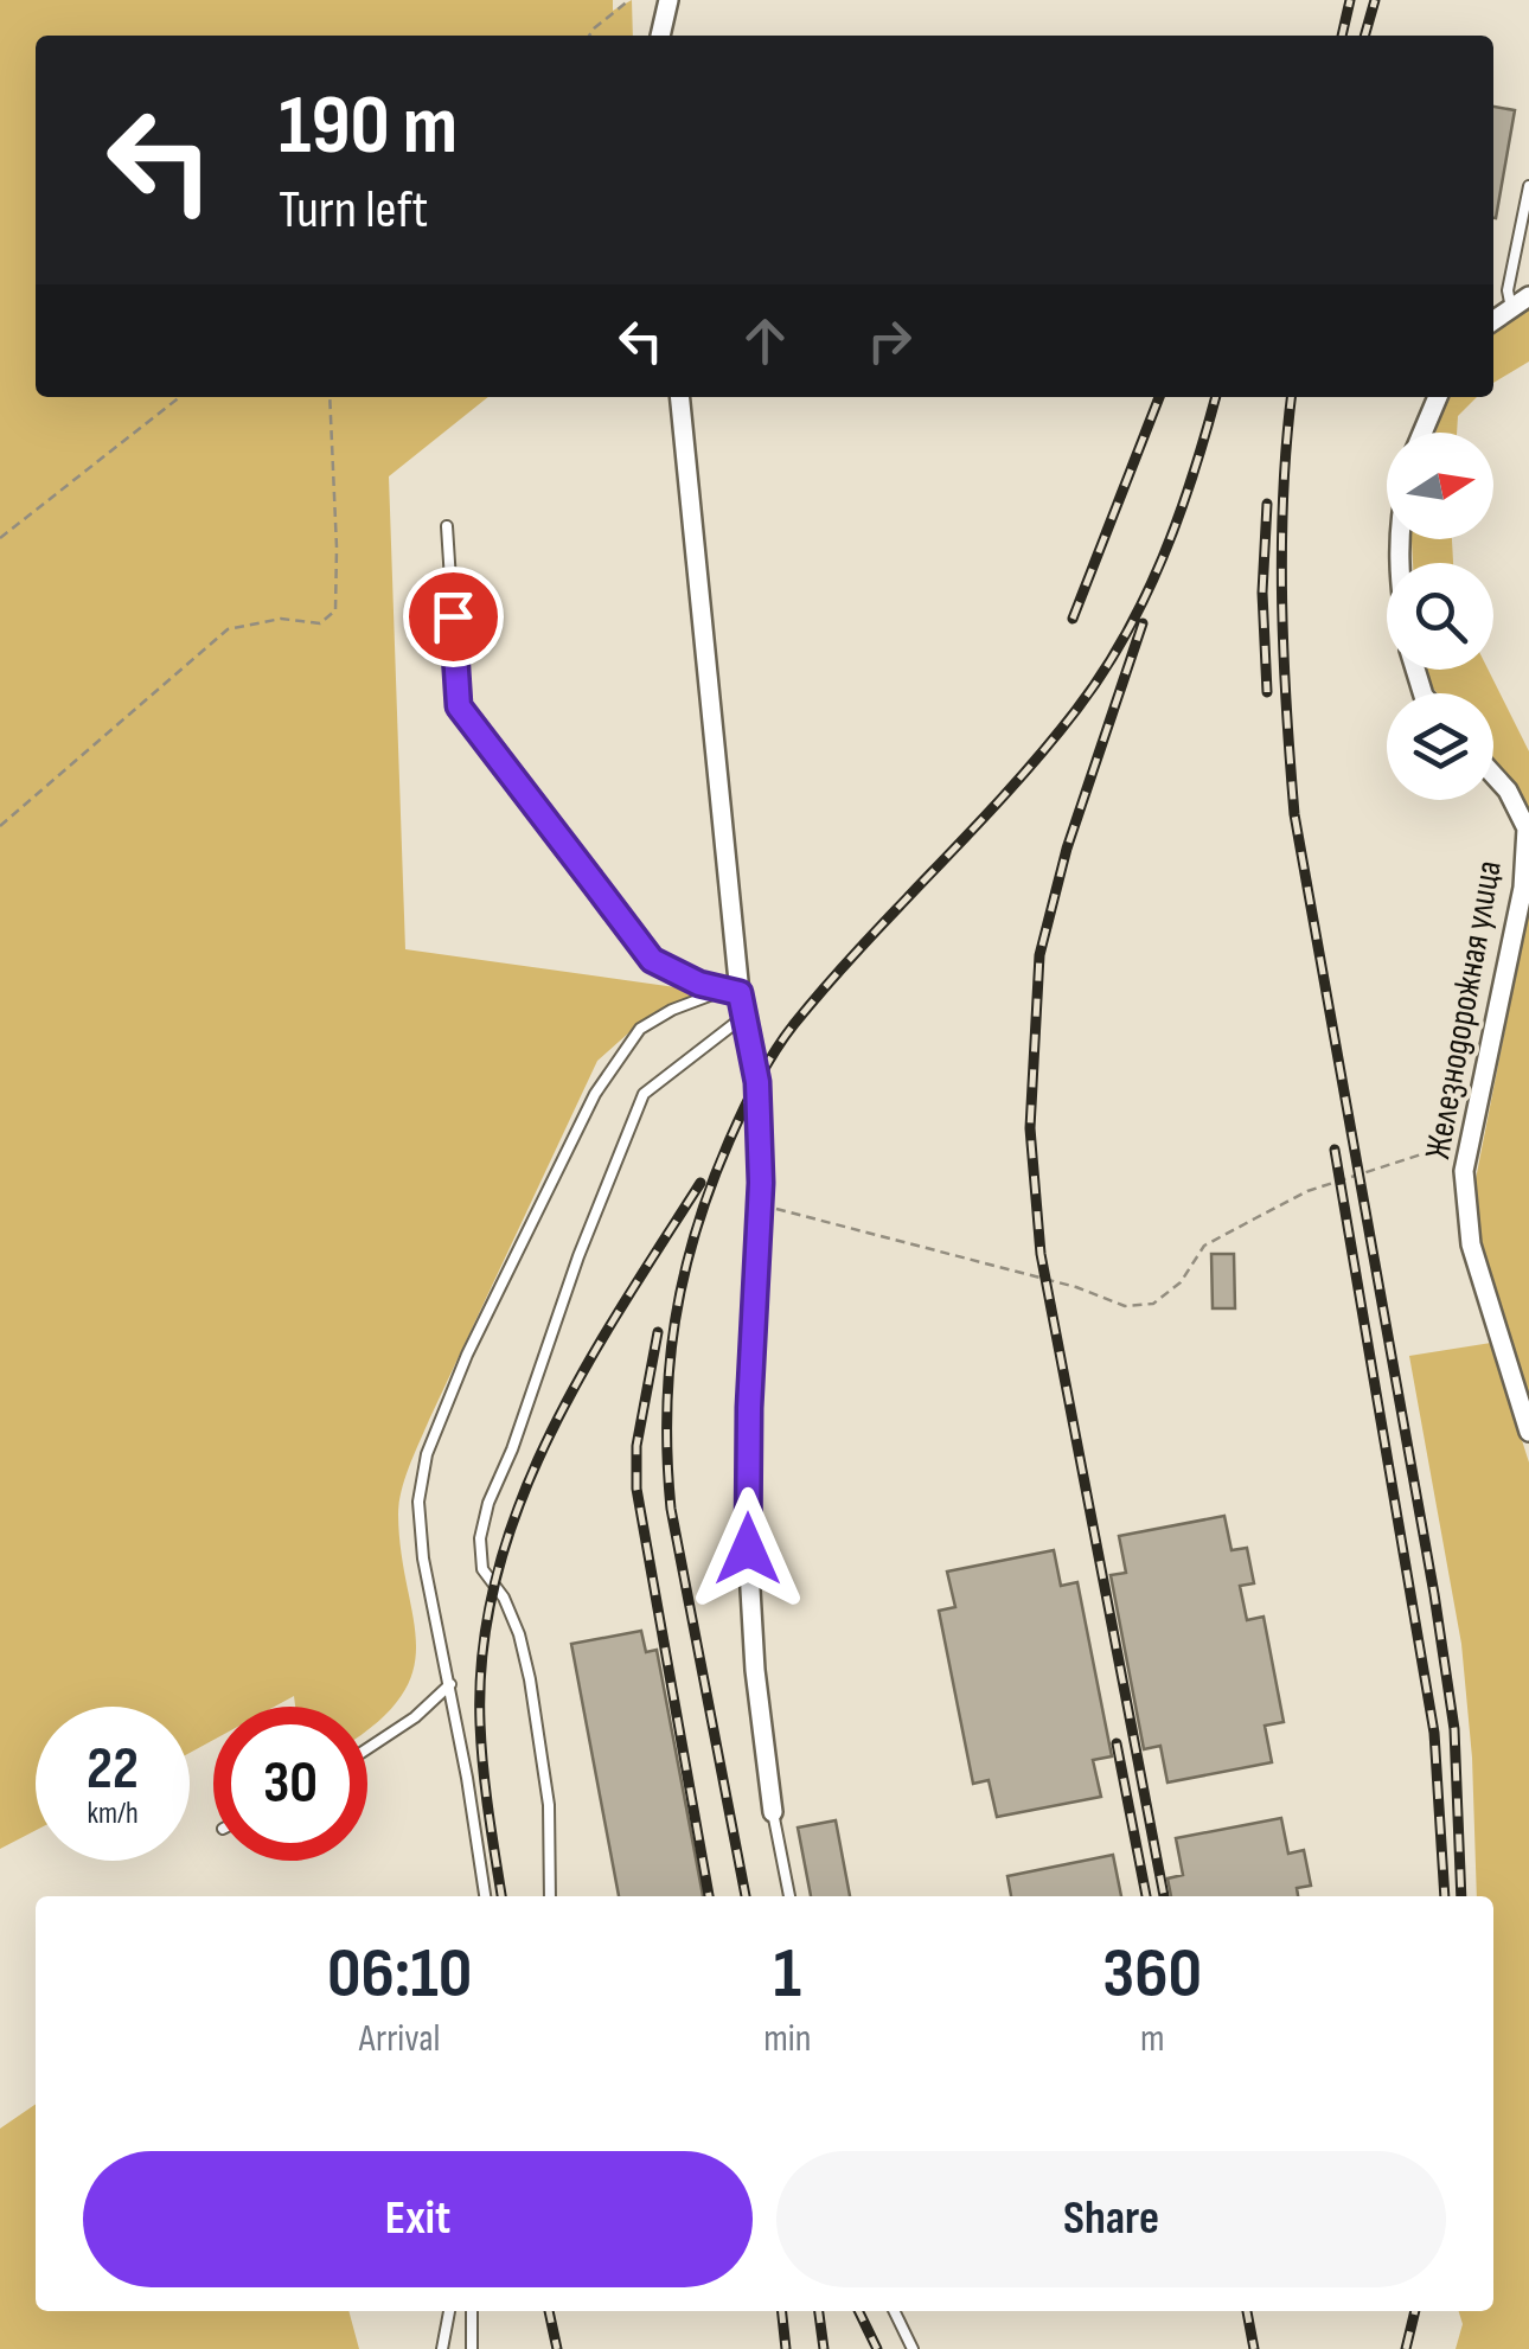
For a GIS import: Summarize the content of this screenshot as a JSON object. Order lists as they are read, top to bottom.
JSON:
{
  "streets": {
    "street": ["Железнодорожная улица"]
  },
  "north": "right",
  "page": {
    "turn": ["190 m", "Turn left"],
    "speed": "22 km/h",
    "limit": "30",
    "eta": [
      "06:10",
      "Arrival",
      "1",
      "min",
      "360",
      "m"
    ],
    "buttons": ["Exit", "Share"]
  }
}
